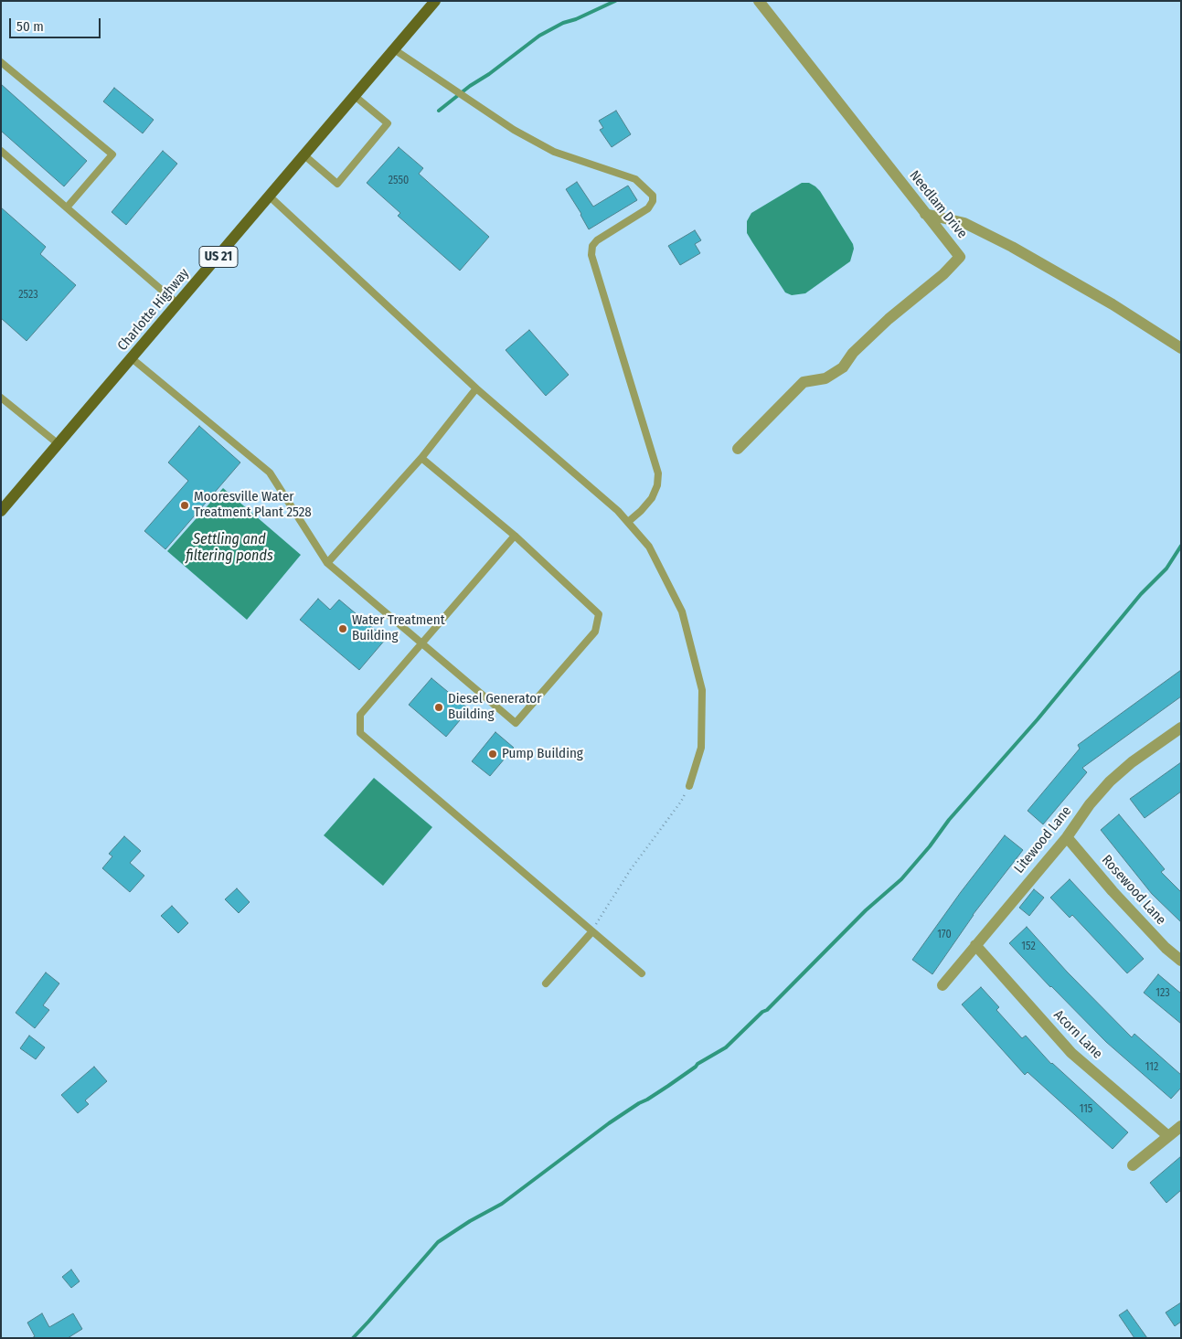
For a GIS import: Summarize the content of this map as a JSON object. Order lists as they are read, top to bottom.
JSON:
{
  "streets": {
    "main road": ["US 21", "Charlotte Highway"],
    "street": [
      "Needlam Drive",
      "Litewood Lane",
      "Rosewood Lane",
      "Acorn Lane"
    ]
  },
  "crossings": [
    ["Litewood Lane", "Rosewood Lane"],
    ["Litewood Lane", "Acorn Lane"]
  ],
  "water": ["Settling and filtering ponds"],
  "places": [
    "Mooresville Water Treatment Plant 2528",
    "Water Treatment Building",
    "Diesel Generator Building",
    "Pump Building"
  ],
  "house_numbers": [
    "2550",
    "2523",
    "170",
    "152",
    "123",
    "112",
    "115"
  ],
  "scale_bar": "50 m"
}
